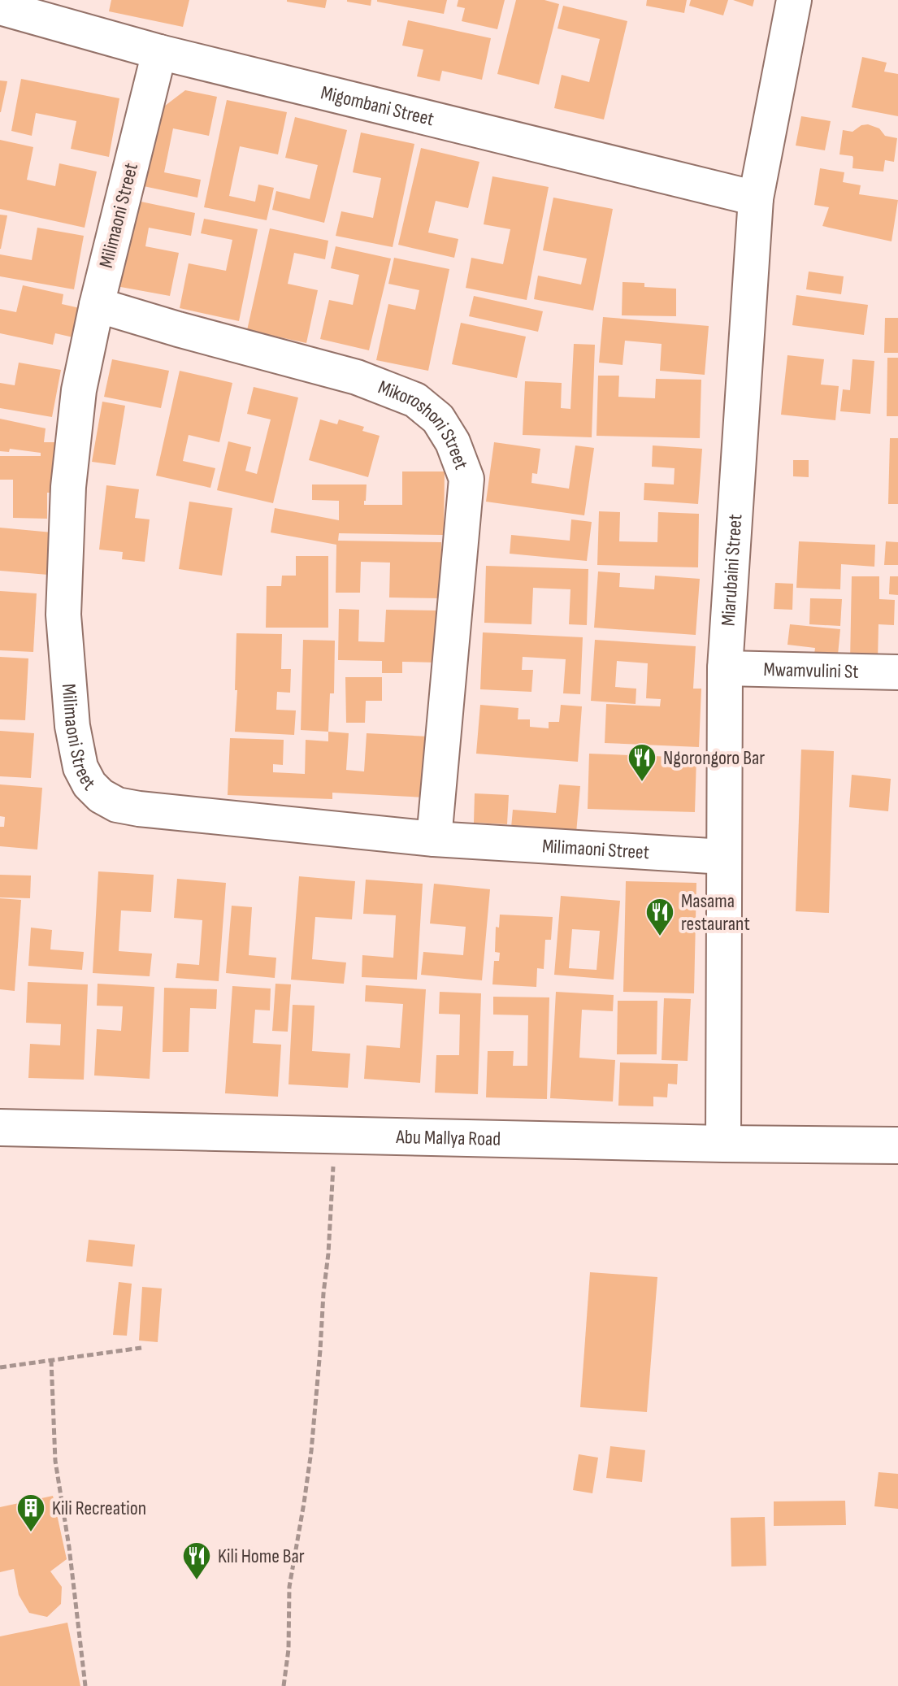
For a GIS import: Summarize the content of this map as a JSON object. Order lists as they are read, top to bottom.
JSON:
{
  "streets": {
    "main road": ["Abu Mallya Road"],
    "street": [
      "Migombani Street",
      "Milimaoni Street",
      "Mikoroshoni Street",
      "Miarubaini Street",
      "Mwamvulini St"
    ]
  },
  "crossings": [
    ["Migombani Street", "Milimaoni Street"],
    ["Migombani Street", "Miarubaini Street"],
    ["Milimaoni Street", "Mikoroshoni Street"],
    ["Milimaoni Street", "Miarubaini Street"],
    ["Miarubaini Street", "Mwamvulini St"],
    ["Miarubaini Street", "Abu Mallya Road"]
  ],
  "places": {
    "restaurant": ["Ngorongoro Bar", "Masama restaurant", "Kili Home Bar"],
    "building": ["Kili Recreation"]
  }
}
